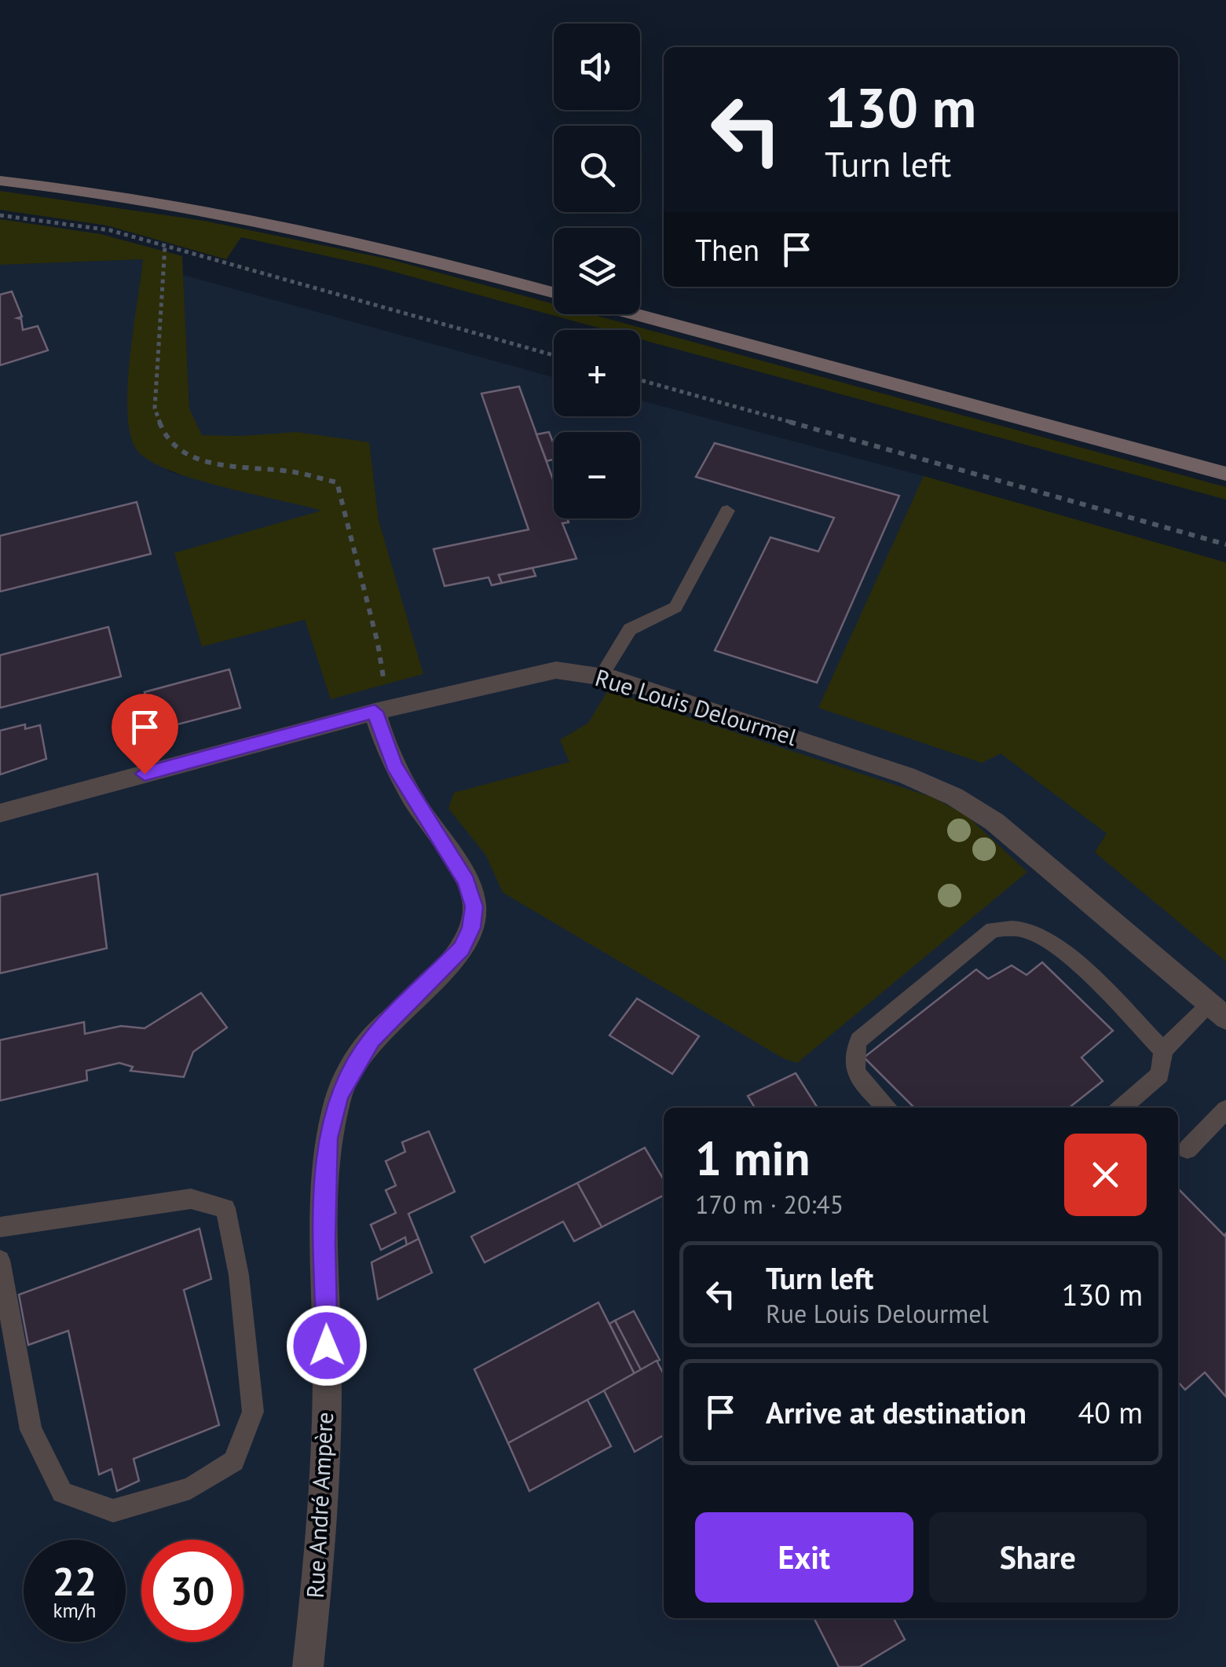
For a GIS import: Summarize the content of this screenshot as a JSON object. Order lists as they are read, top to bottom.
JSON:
{
  "streets": {
    "street": ["Rue Louis Delourmel", "Rue André Ampère"]
  },
  "crossings": [
    ["Rue Louis Delourmel", "Rue André Ampère"]
  ],
  "page": {
    "map_buttons": ["+", "−"],
    "turn": ["130 m", "Turn left"],
    "then": "Then",
    "heading": ["1 min", "170 m · 20:45"],
    "list": [
      {
        "name": "Turn left",
        "note": "Rue Louis Delourmel",
        "value": "130 m"
      },
      {
        "name": "Arrive at destination",
        "value": "40 m"
      }
    ],
    "buttons": ["Exit", "Share"],
    "speed": "22 km/h",
    "limit": "30"
  }
}
